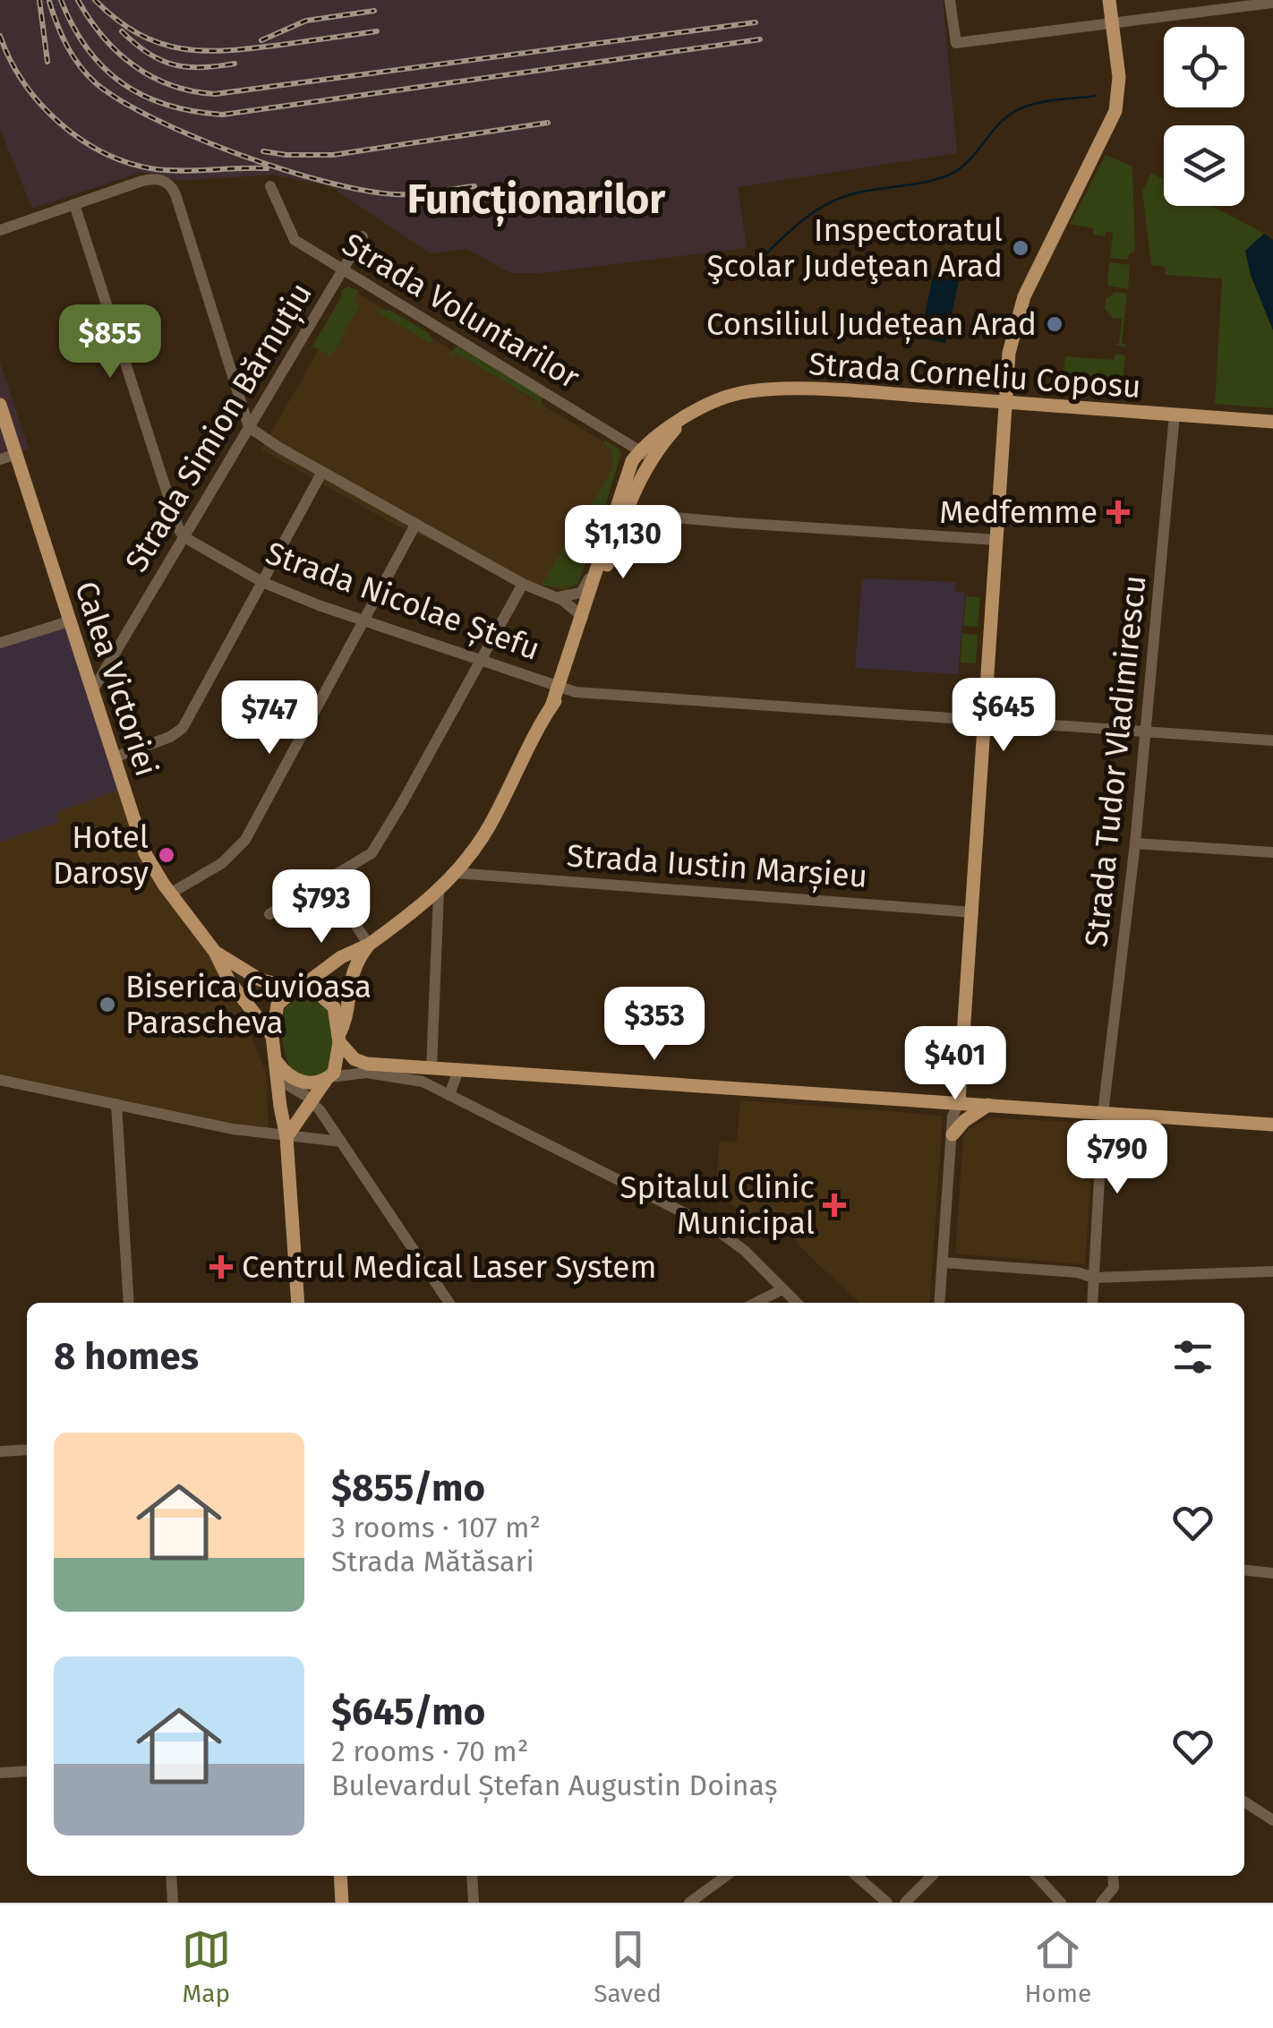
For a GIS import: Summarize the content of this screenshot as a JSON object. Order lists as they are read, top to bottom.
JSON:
{
  "streets": {
    "main road": ["Strada Corneliu Coposu", "Calea Victoriei"],
    "street": [
      "Strada Voluntarilor",
      "Strada Simion Bărnuțiu",
      "Strada Nicolae Ștefu",
      "Strada Tudor Vladimirescu",
      "Strada Iustin Marșieu"
    ]
  },
  "crossings": [
    ["Strada Voluntarilor", "Strada Corneliu Coposu"],
    ["Strada Voluntarilor", "Strada Simion Bărnuțiu"],
    ["Strada Corneliu Coposu", "Strada Tudor Vladimirescu"],
    ["Strada Simion Bărnuțiu", "Strada Nicolae Ștefu"],
    ["Strada Simion Bărnuțiu", "Calea Victoriei"],
    ["Strada Nicolae Ștefu", "Strada Tudor Vladimirescu"]
  ],
  "districts": ["Funcționarilor"],
  "places": {
    "other": [
      "Inspectoratul Şcolar Judeţean Arad",
      "Consiliul Județean Arad",
      "Hotel Darosy",
      "Biserica Cuvioasa Parascheva"
    ],
    "health": ["Medfemme", "Spitalul Clinic Municipal", "Centrul Medical Laser System"]
  },
  "page": {
    "price": [
      "$855",
      "$1,130",
      "$645",
      "$747",
      "$793",
      "$353",
      "$401",
      "$790"
    ],
    "heading": "8 homes",
    "list": [
      {
        "name": "$855/mo",
        "note": "3 rooms · 107 m² · Strada Mătăsari"
      },
      {
        "name": "$645/mo",
        "note": "2 rooms · 70 m² · Bulevardul Ștefan Augustin Doinaș"
      }
    ],
    "tabs": ["Map", "Saved", "Home"]
  }
}
